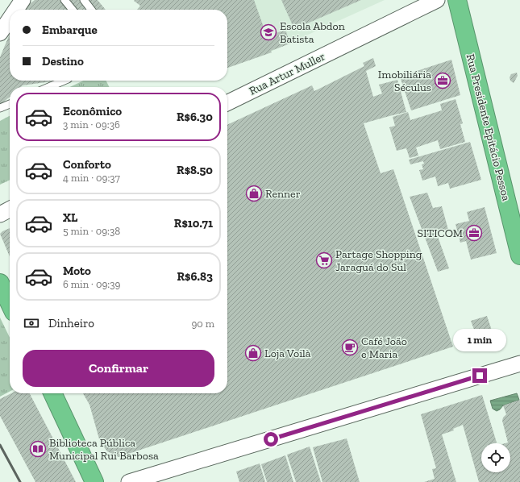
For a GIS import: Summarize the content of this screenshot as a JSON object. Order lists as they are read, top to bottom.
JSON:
{
  "streets": {
    "highway": ["Rua Presidente Epitácio Pessoa"],
    "street": ["Rua Artur Muller"]
  },
  "places": {
    "school or university": ["Escola Abdon Batista"],
    "office": ["Imobiliária Séculus", "SITICOM"],
    "shop": ["Renner", "Loja Voilà"],
    "supermarket": ["Partage Shopping Jaraguá do Sul"],
    "cafe": ["Café João e Maria"],
    "library": ["Biblioteca Pública Municipal Rui Barbosa"]
  },
  "page": {
    "banner": ["Embarque", "Destino"],
    "list": [
      {
        "name": "Econômico",
        "note": "3 min · 09:36",
        "value": "R$6.30"
      },
      {
        "name": "Conforto",
        "note": "4 min · 09:37",
        "value": "R$8.50"
      },
      {
        "name": "XL",
        "note": "5 min · 09:38",
        "value": "R$10.71"
      },
      {
        "name": "Moto",
        "note": "6 min · 09:39",
        "value": "R$6.83"
      }
    ],
    "pay": ["Dinheiro", "90 m"],
    "bubble": "1 min",
    "buttons": "Confirmar"
  }
}
